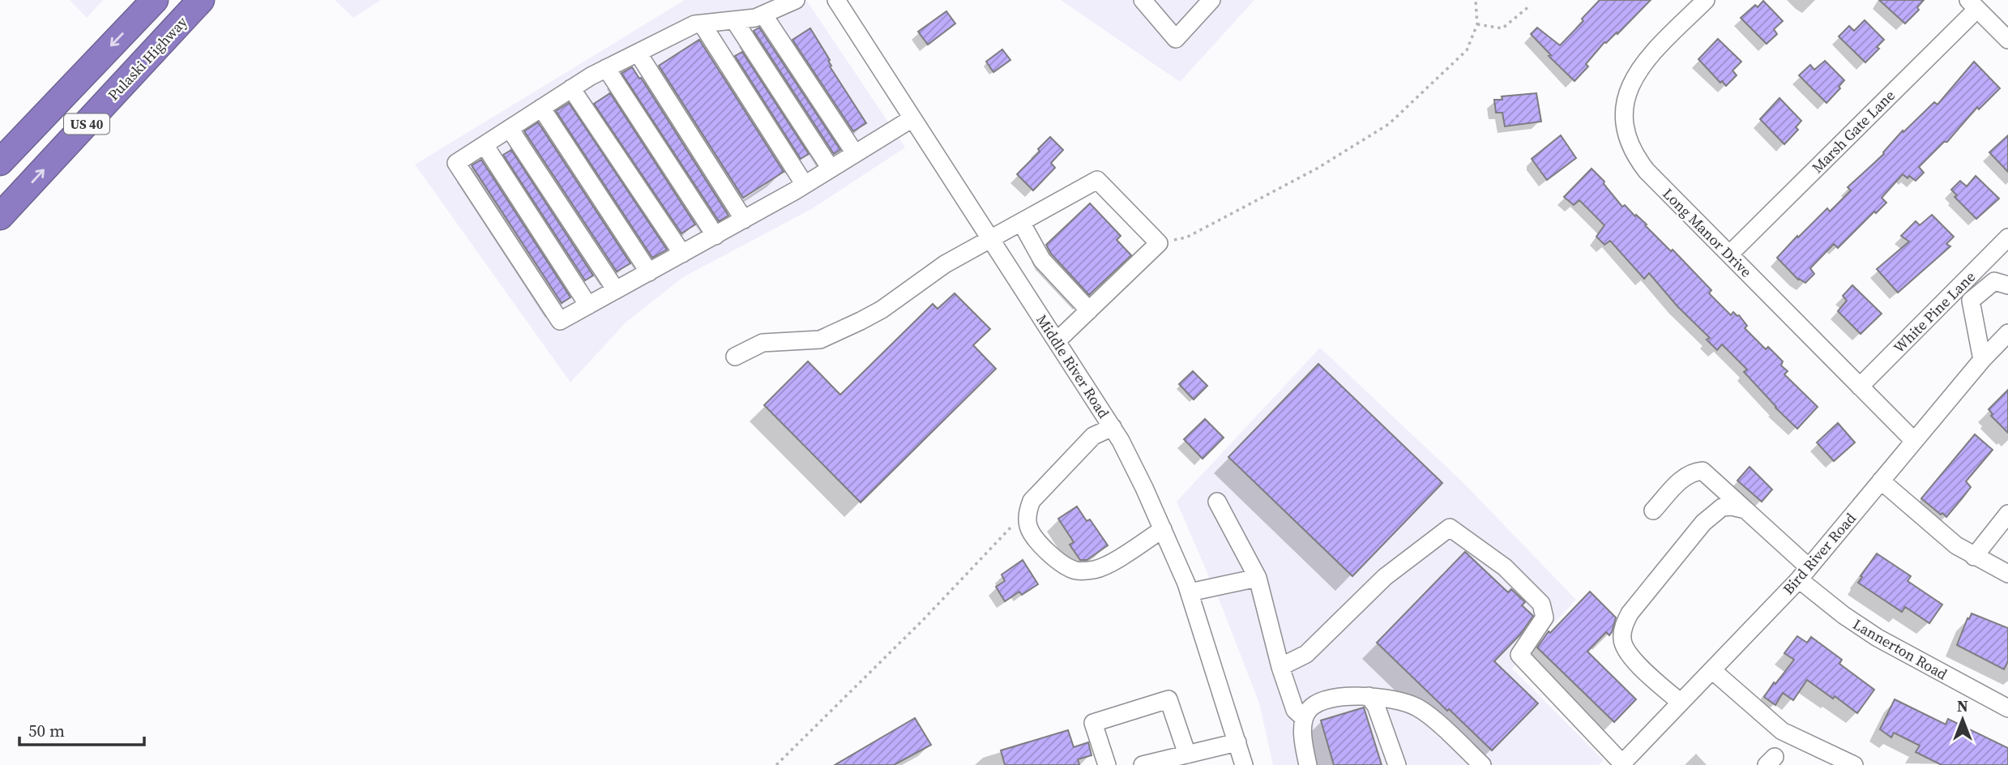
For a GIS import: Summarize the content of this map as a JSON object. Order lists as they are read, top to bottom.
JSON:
{
  "streets": {
    "highway": ["Pulaski Highway", "US 40"],
    "street": [
      "Marsh Gate Lane",
      "Long Manor Drive",
      "White Pine Lane",
      "Middle River Road",
      "Bird River Road",
      "Lannerton Road"
    ]
  },
  "crossings": [
    ["Marsh Gate Lane", "Long Manor Drive"],
    ["Long Manor Drive", "White Pine Lane"],
    ["Long Manor Drive", "Bird River Road"],
    ["Bird River Road", "Lannerton Road"]
  ],
  "scale_bar": "50 m",
  "north": "top"
}
